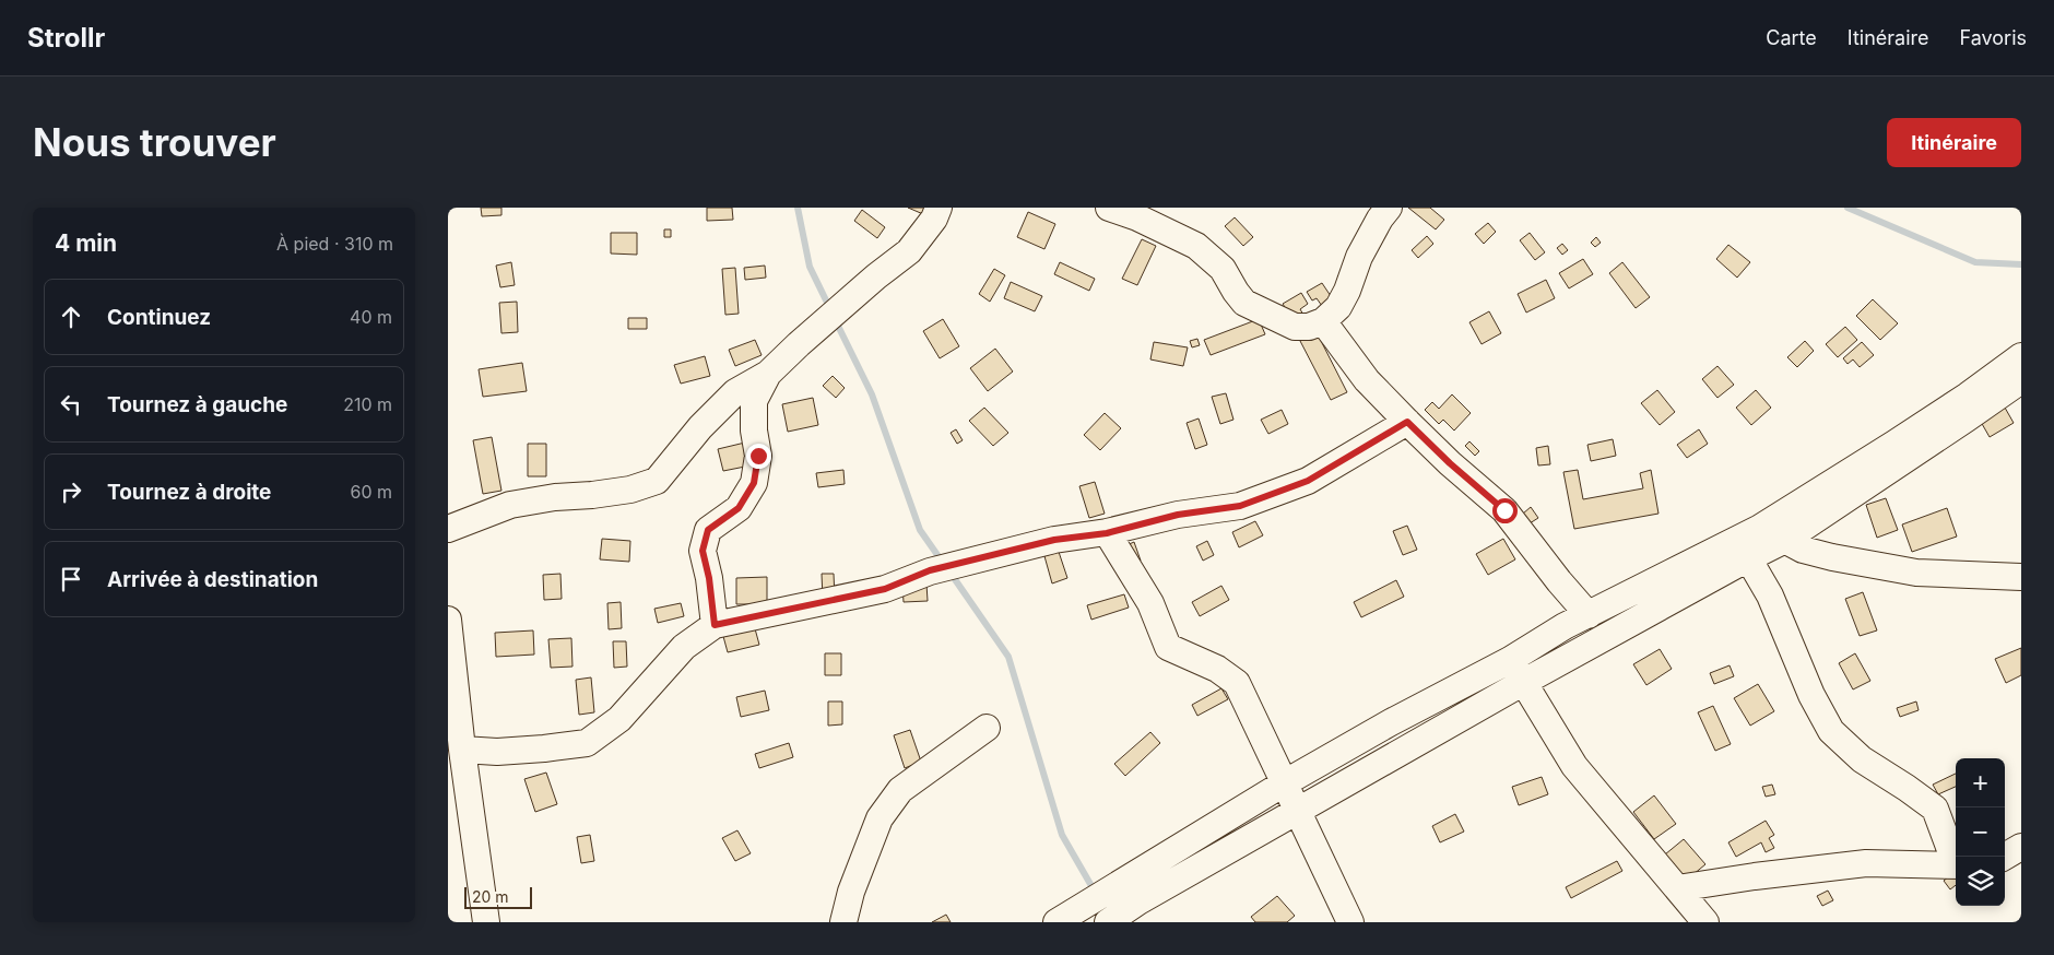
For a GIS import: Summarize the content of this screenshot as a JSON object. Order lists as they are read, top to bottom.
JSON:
{
  "scale_bar": "20 m",
  "page": {
    "header": "Strollr",
    "nav": ["Carte", "Itinéraire", "Favoris"],
    "buttons": "Itinéraire",
    "title": "Nous trouver",
    "heading": ["4 min", "À pied · 310 m"],
    "list": [
      ["Continuez", "40 m"],
      ["Tournez à gauche", "210 m"],
      ["Tournez à droite", "60 m"],
      "Arrivée à destination"
    ],
    "map_buttons": ["+", "−"],
    "scale": "20 m"
  }
}
